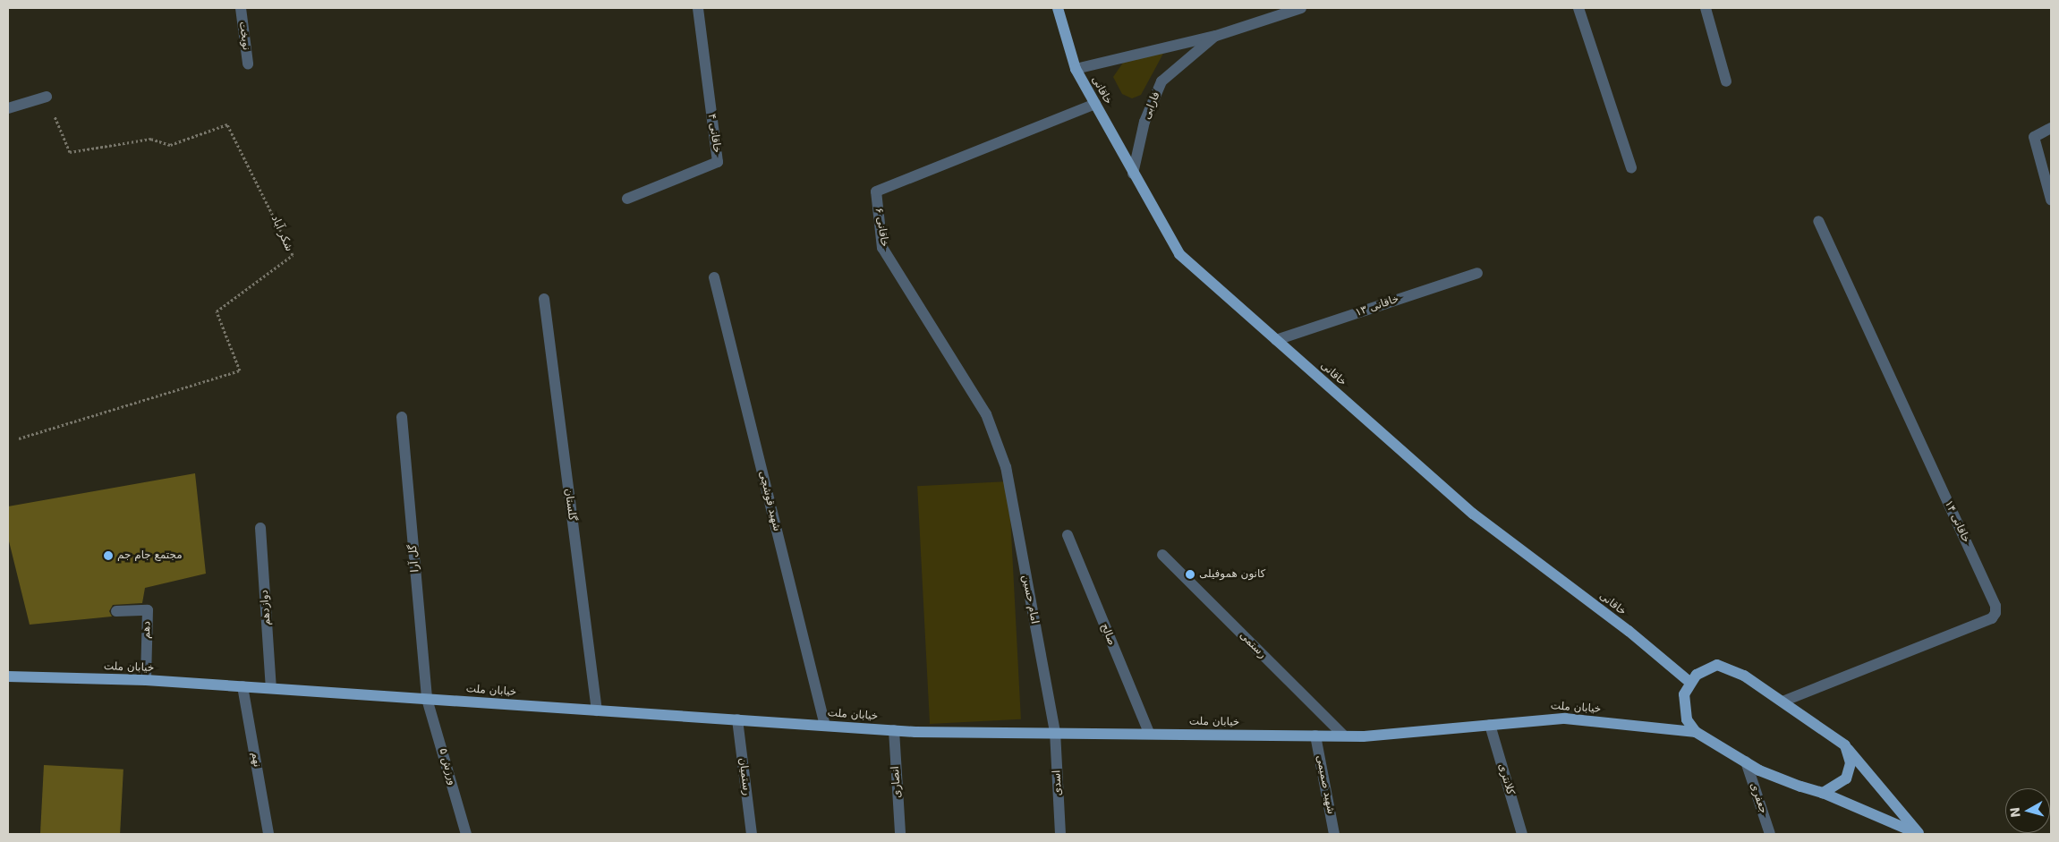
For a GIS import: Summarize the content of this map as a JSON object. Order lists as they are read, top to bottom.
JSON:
{
  "streets": {
    "main road": ["خاقانی", "خیابان ملت"],
    "street": [
      "نوبخت",
      "فارابی",
      "خاقانی ۴",
      "خاقانی ۶",
      "خاقانی ۱۳",
      "شهید قوشچی",
      "گلستان",
      "خاقانی ۱۴",
      "گل آرا",
      "امام حسین",
      "دوازدهم",
      "دهم",
      "صالح",
      "رستمی",
      "نهم",
      "ورزش ۵",
      "رستمیان",
      "کلانتری",
      "انصاری",
      "اسدی",
      "شهید صمیمی",
      "جعفری"
    ],
    "path": ["شکر آباد"]
  },
  "crossings": [
    ["خاقانی", "فارابی"],
    ["خاقانی", "خاقانی ۶"],
    ["خاقانی", "خاقانی ۱۳"],
    ["خاقانی ۶", "امام حسین"],
    ["شهید قوشچی", "خیابان ملت"],
    ["گلستان", "خیابان ملت"],
    ["گل آرا", "خیابان ملت"],
    ["گل آرا", "ورزش ۵"],
    ["امام حسین", "خیابان ملت"],
    ["امام حسین", "اسدی"],
    ["دوازدهم", "خیابان ملت"],
    ["دهم", "خیابان ملت"],
    ["صالح", "خیابان ملت"],
    ["رستمی", "خیابان ملت"],
    ["خیابان ملت", "نهم"],
    ["خیابان ملت", "ورزش ۵"],
    ["خیابان ملت", "رستمیان"],
    ["خیابان ملت", "کلانتری"],
    ["خیابان ملت", "انصاری"],
    ["خیابان ملت", "اسدی"],
    ["خیابان ملت", "شهید صمیمی"]
  ],
  "places": ["مجتمع جام جم", "کانون هموفیلی"],
  "north": "left"
}
